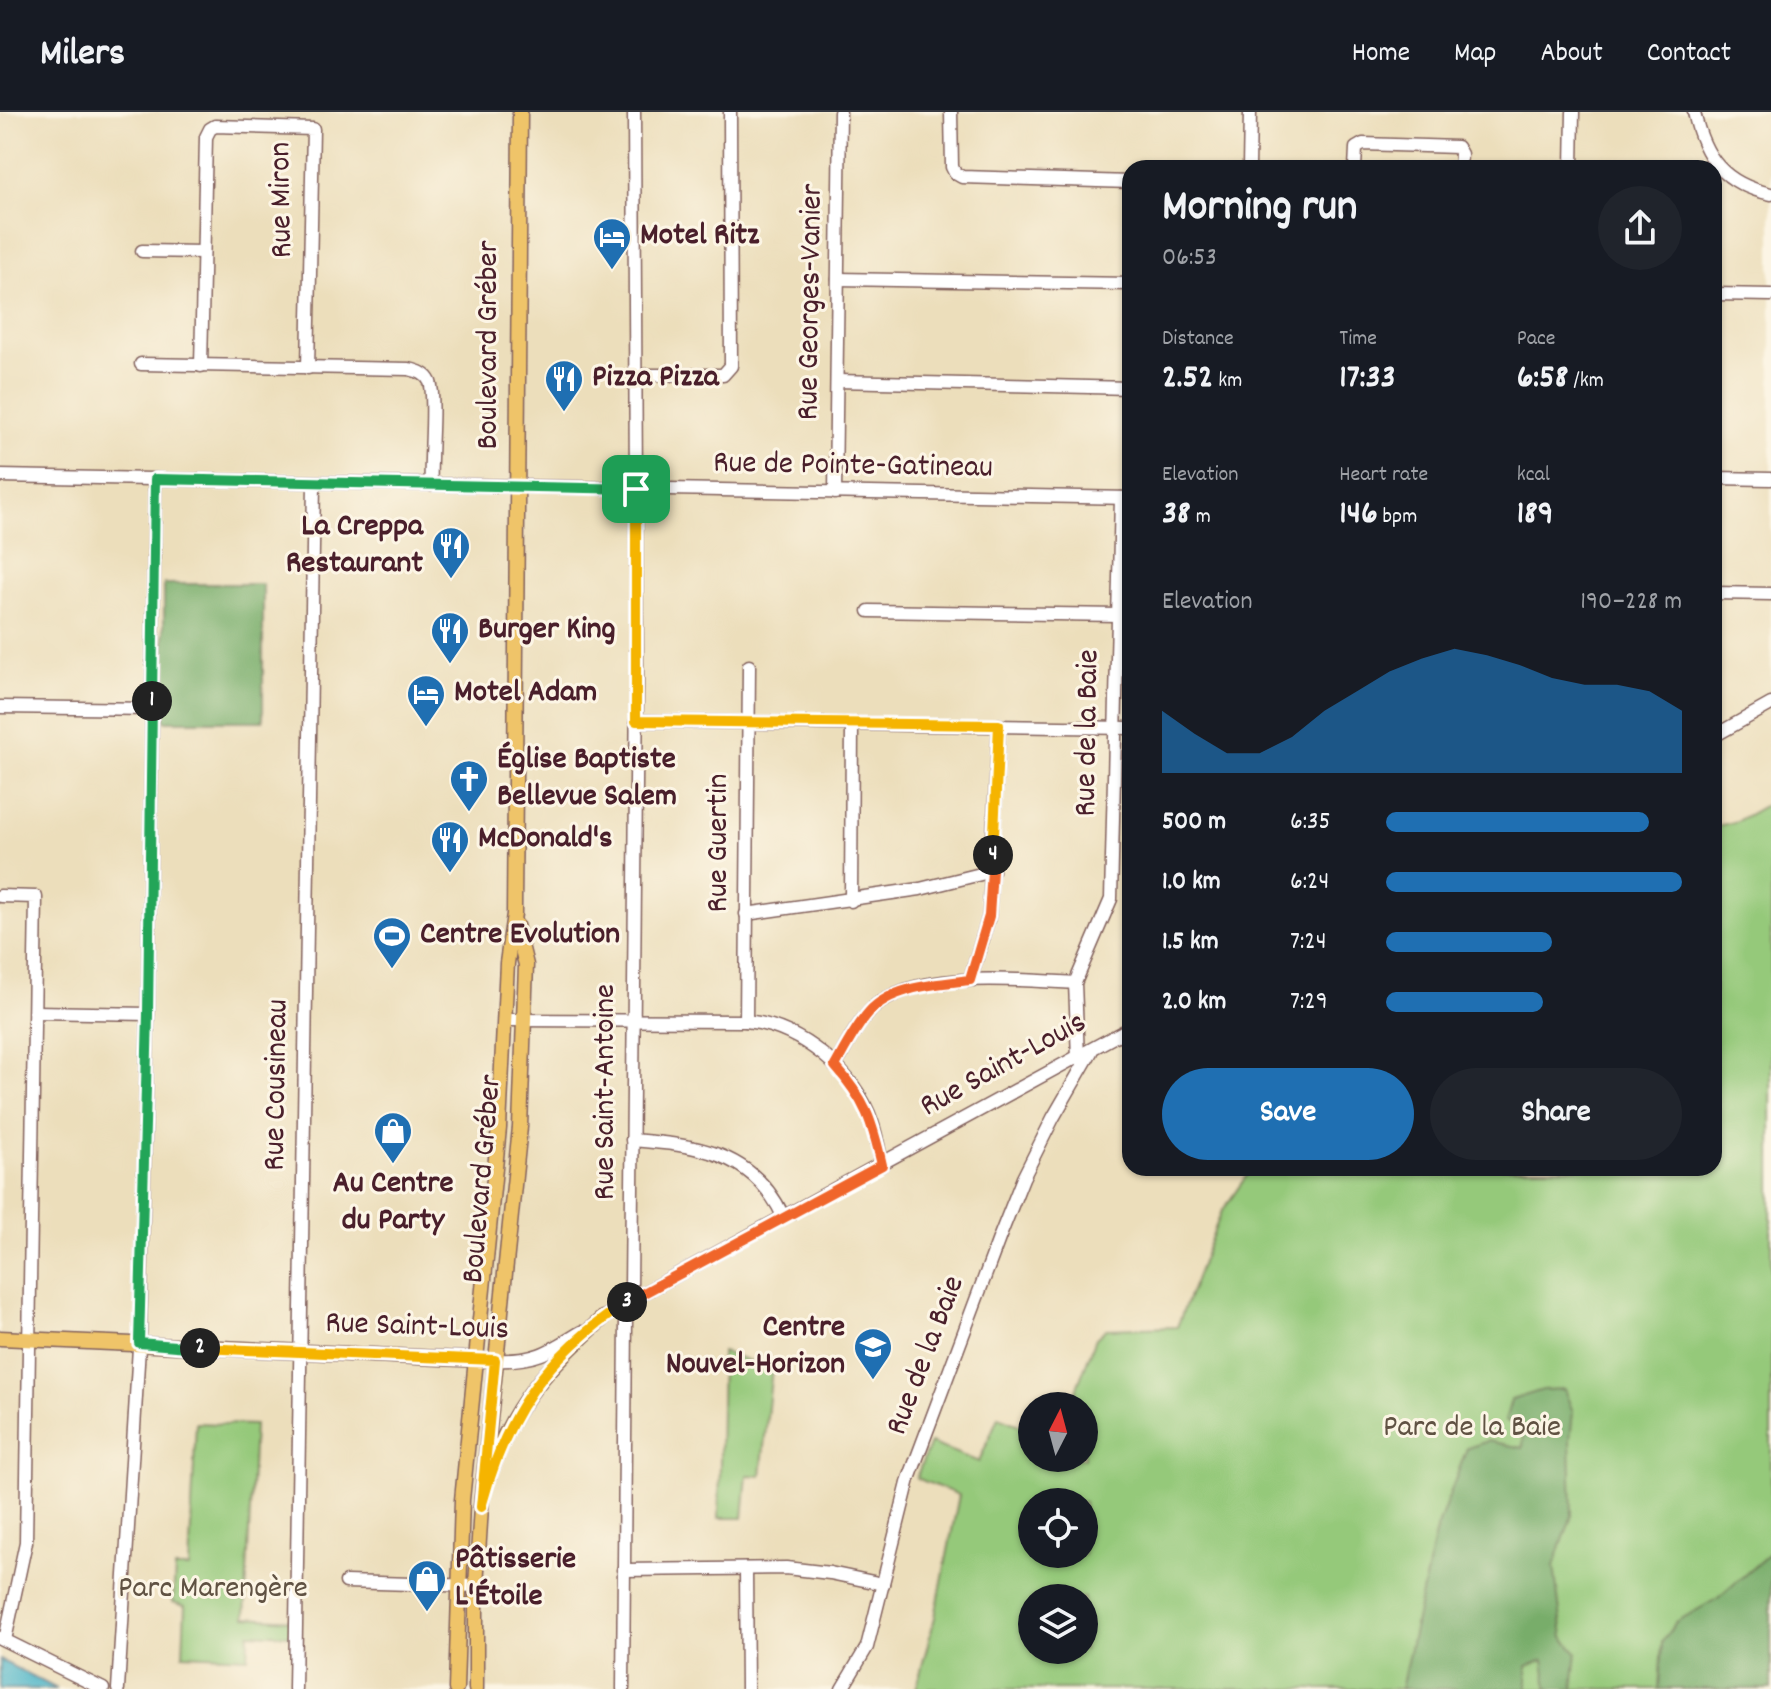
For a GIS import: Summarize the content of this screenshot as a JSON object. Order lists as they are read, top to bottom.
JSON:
{
  "streets": {
    "main road": ["Boulevard Gréber", "Rue Saint-Louis"],
    "street": [
      "Rue Miron",
      "Rue Georges-Vanier",
      "Rue de Pointe-Gatineau",
      "Rue de la Baie",
      "Rue Guertin",
      "Rue Cousineau",
      "Rue Saint-Antoine"
    ]
  },
  "crossings": [
    ["Rue Georges-Vanier", "Rue de Pointe-Gatineau"],
    ["Boulevard Gréber", "Rue de Pointe-Gatineau"],
    ["Boulevard Gréber", "Rue Saint-Louis"],
    ["Rue de Pointe-Gatineau", "Rue Cousineau"],
    ["Rue de Pointe-Gatineau", "Rue Saint-Antoine"],
    ["Rue de la Baie", "Rue Saint-Louis"],
    ["Rue Saint-Louis", "Rue Cousineau"],
    ["Rue Saint-Louis", "Rue Saint-Antoine"]
  ],
  "parks": ["Parc de la Baie", "Parc Marengère"],
  "places": {
    "hotel": ["Motel Ritz", "Motel Adam"],
    "restaurant": [
      "Pizza Pizza",
      "La Creppa Restaurant",
      "Burger King",
      "McDonald's"
    ],
    "church": ["Église Baptiste Bellevue Salem"],
    "sports": ["Centre Evolution"],
    "shop": ["Au Centre du Party", "Pâtisserie L'Étoile"],
    "school or university": ["Centre Nouvel-Horizon"]
  },
  "north": "top",
  "page": {
    "header": "Milers",
    "nav": [
      "Home",
      "Map",
      "About",
      "Contact"
    ],
    "heading": ["Morning run", "06:53"],
    "stats": [
      ["Distance", "2.52 km"],
      ["Time", "17:33"],
      ["Pace", "6:58 /km"],
      ["Elevation", "38 m"],
      ["Heart rate", "146 bpm"],
      ["kcal", "189"]
    ],
    "chart": ["Elevation", "190–228 m"],
    "pins": [
      "1",
      "4",
      "3",
      "2"
    ],
    "list": [
      {
        "name": "500 m",
        "note": "6:35"
      },
      {
        "name": "1.0 km",
        "note": "6:24"
      },
      {
        "name": "1.5 km",
        "note": "7:24"
      },
      {
        "name": "2.0 km",
        "note": "7:29"
      }
    ],
    "buttons": ["Save", "Share"]
  }
}
